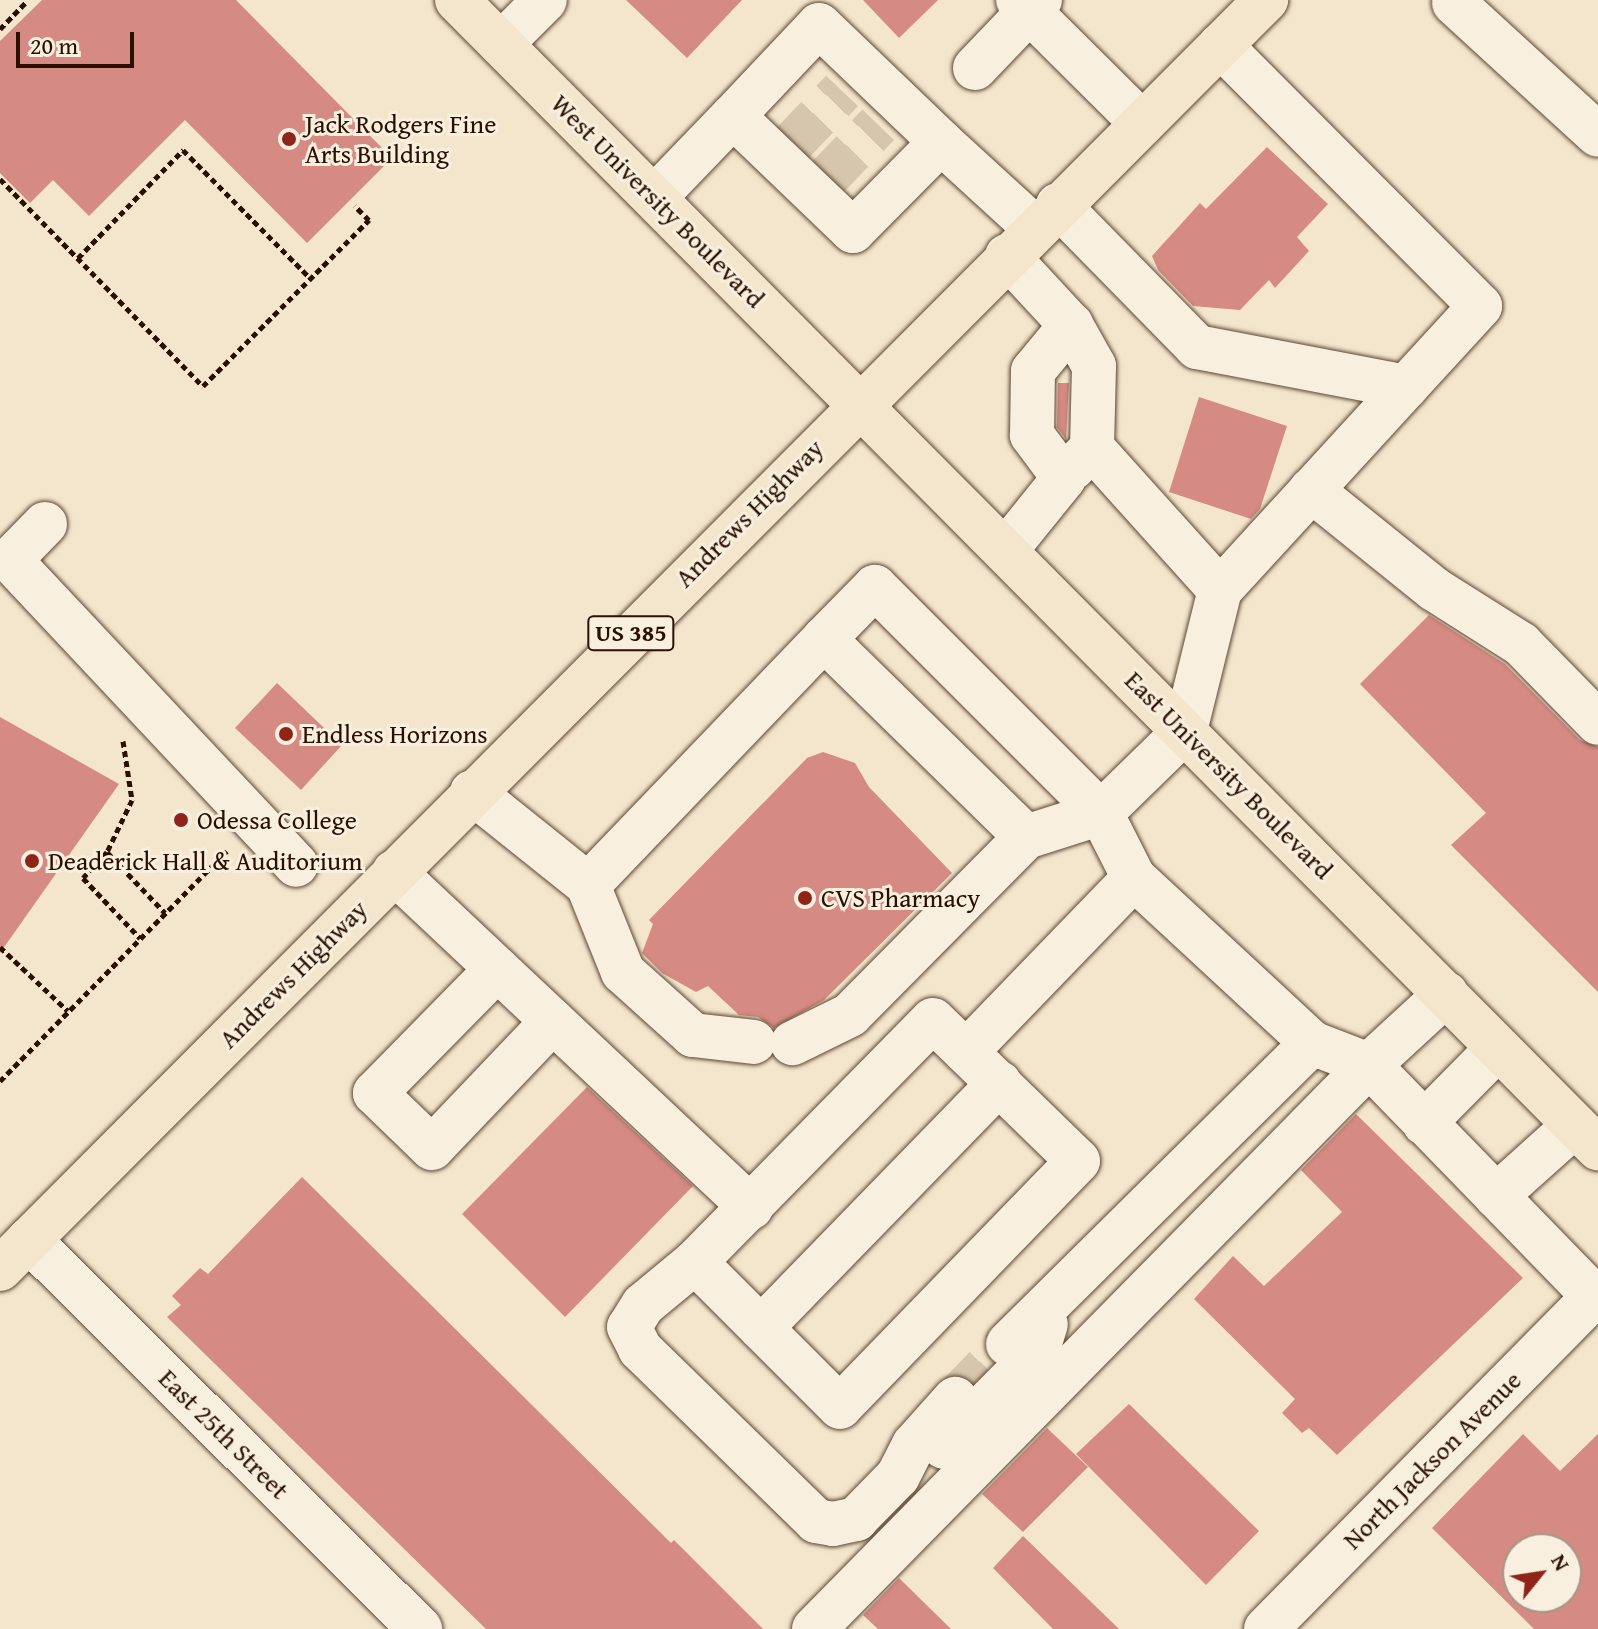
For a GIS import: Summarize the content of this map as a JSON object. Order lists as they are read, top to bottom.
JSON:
{
  "streets": {
    "main road": [
      "West University Boulevard",
      "Andrews Highway",
      "US 385",
      "East University Boulevard"
    ],
    "street": ["East 25th Street", "North Jackson Avenue"]
  },
  "crossings": [
    ["West University Boulevard", "Andrews Highway"],
    ["West University Boulevard", "East University Boulevard"],
    ["Andrews Highway", "East University Boulevard"],
    ["Andrews Highway", "East 25th Street"]
  ],
  "places": [
    "Jack Rodgers Fine Arts Building",
    "Endless Horizons",
    "Odessa College",
    "Deaderick Hall & Auditorium",
    "CVS Pharmacy"
  ],
  "scale_bar": "20 m",
  "north": "top right"
}
